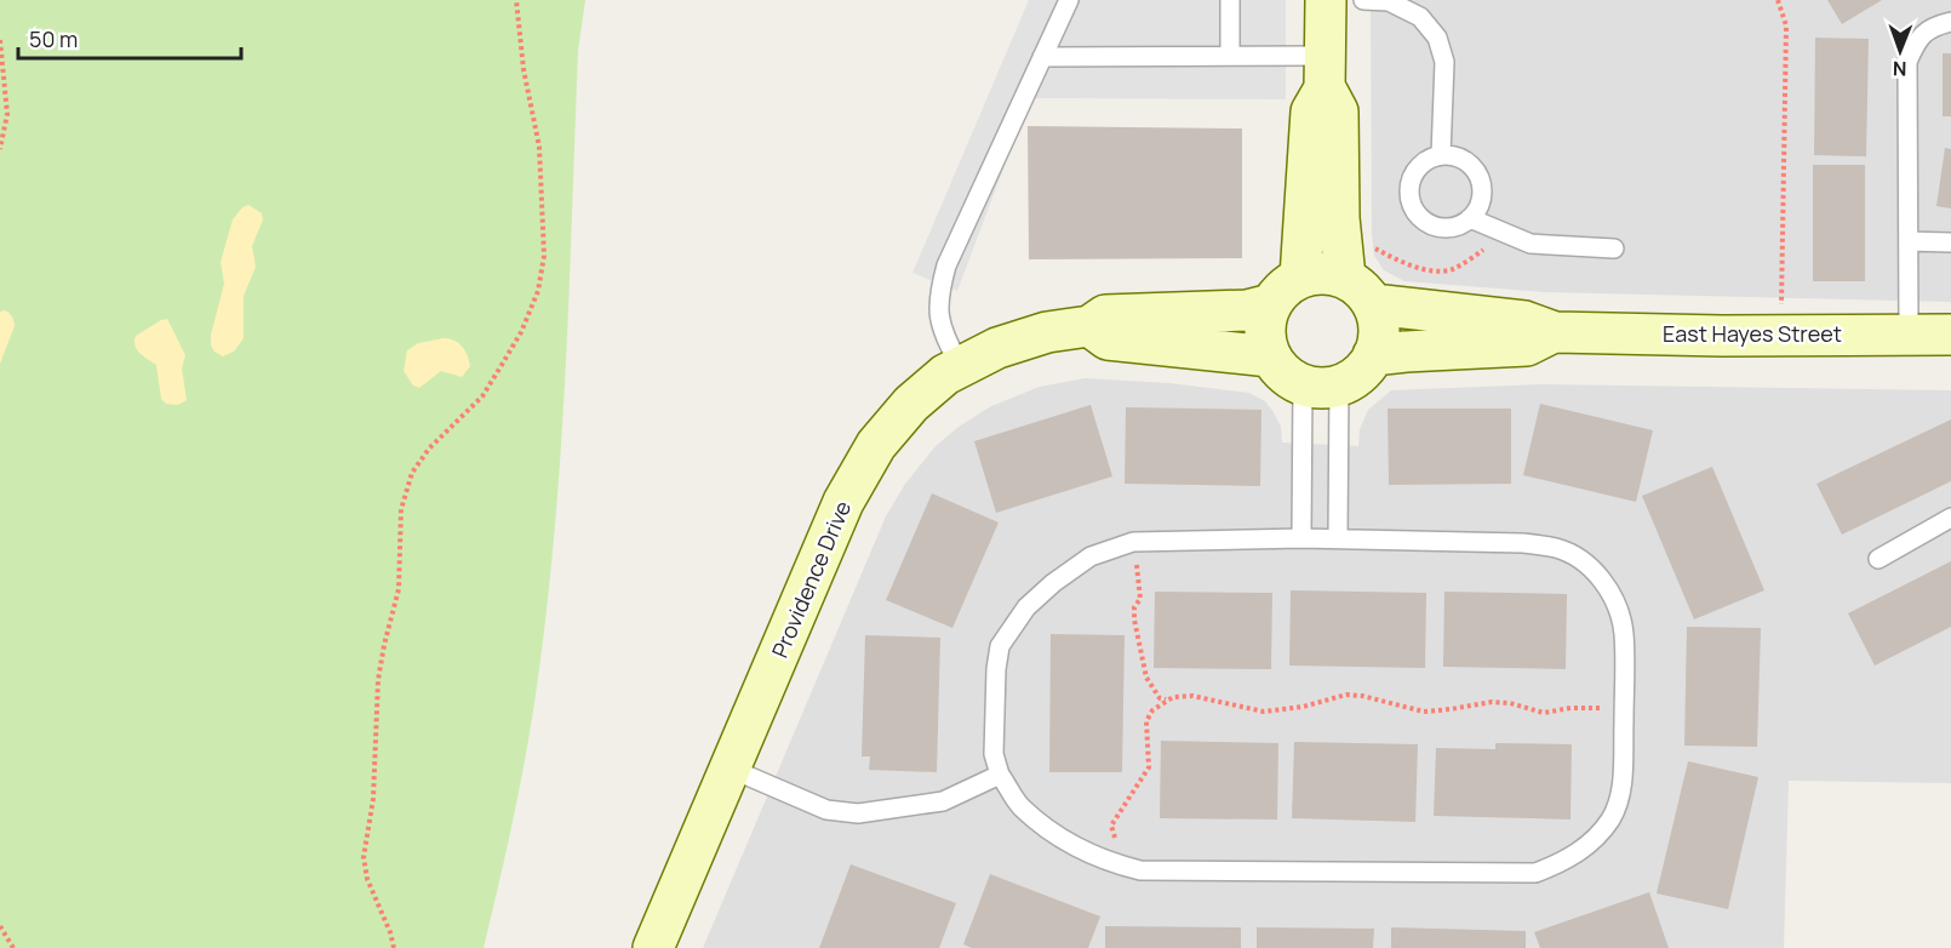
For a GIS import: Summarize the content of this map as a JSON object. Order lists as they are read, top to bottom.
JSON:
{
  "streets": {
    "street": ["East Hayes Street", "Providence Drive"]
  },
  "crossings": [
    ["East Hayes Street", "Providence Drive"]
  ],
  "scale_bar": "50 m",
  "north": "bottom"
}
